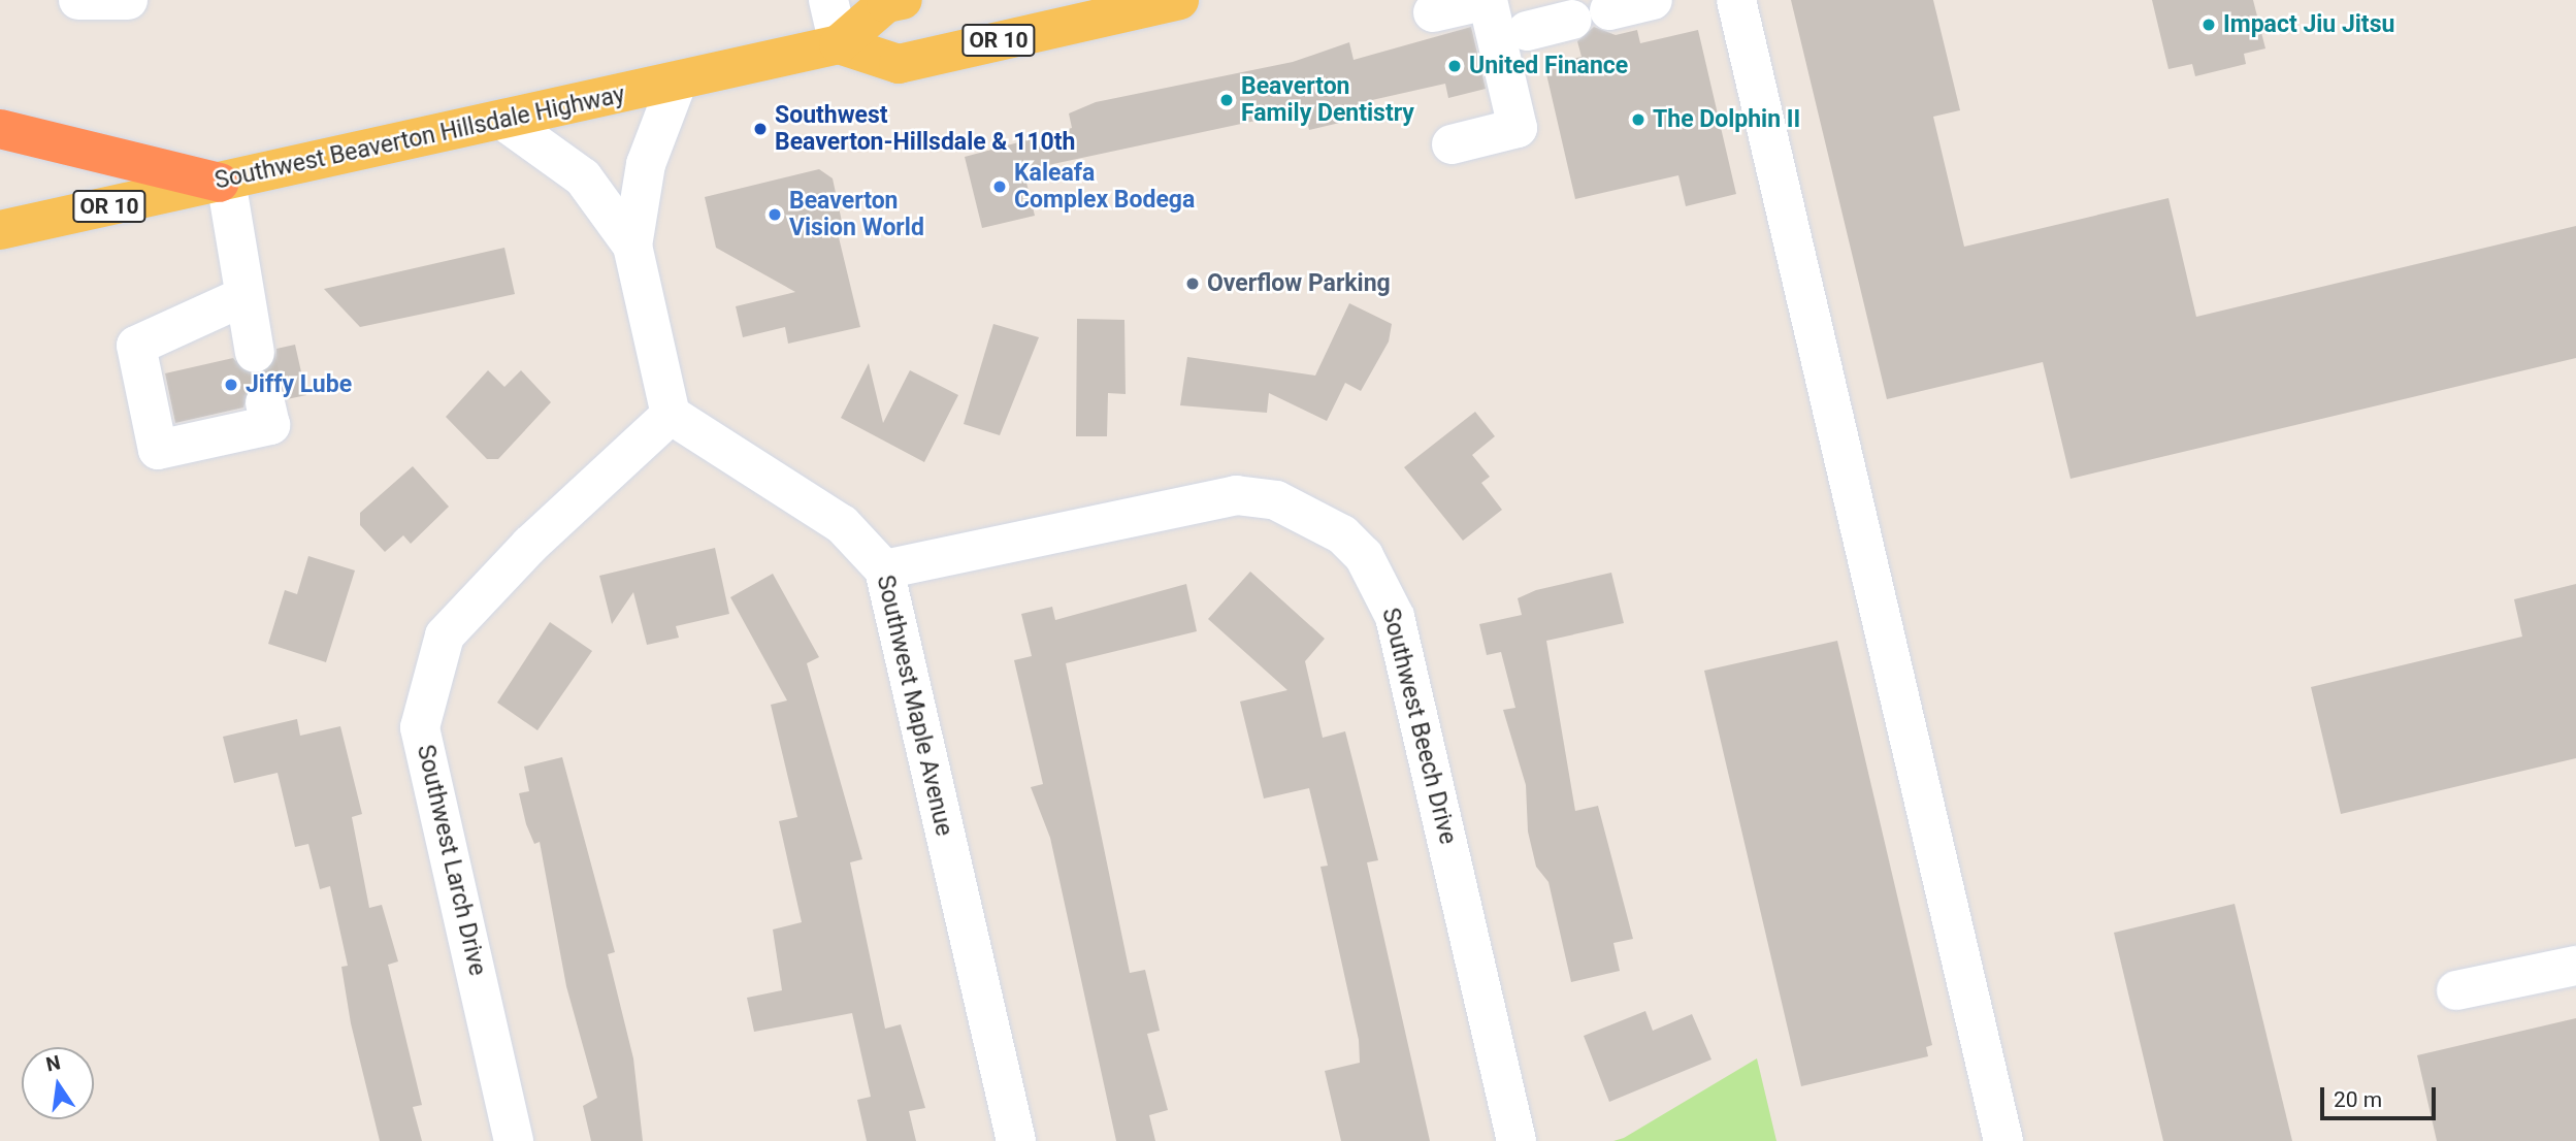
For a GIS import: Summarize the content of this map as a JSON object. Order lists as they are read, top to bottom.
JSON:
{
  "streets": {
    "main road": ["OR 10", "Southwest Beaverton Hillsdale Highway"],
    "street": ["Southwest Maple Avenue", "Southwest Beech Drive", "Southwest Larch Drive"]
  },
  "crossings": [
    ["OR 10", "Southwest Beaverton Hillsdale Highway"],
    ["Southwest Maple Avenue", "Southwest Beech Drive"],
    ["Southwest Maple Avenue", "Southwest Larch Drive"]
  ],
  "places": [
    "Impact Jiu Jitsu",
    "United Finance",
    "Beaverton Family Dentistry",
    "The Dolphin II",
    "Southwest Beaverton-Hillsdale & 110th",
    "Kaleafa Complex Bodega",
    "Beaverton Vision World",
    "Overflow Parking",
    "Jiffy Lube"
  ],
  "scale_bar": "20 m",
  "north": "top"
}
